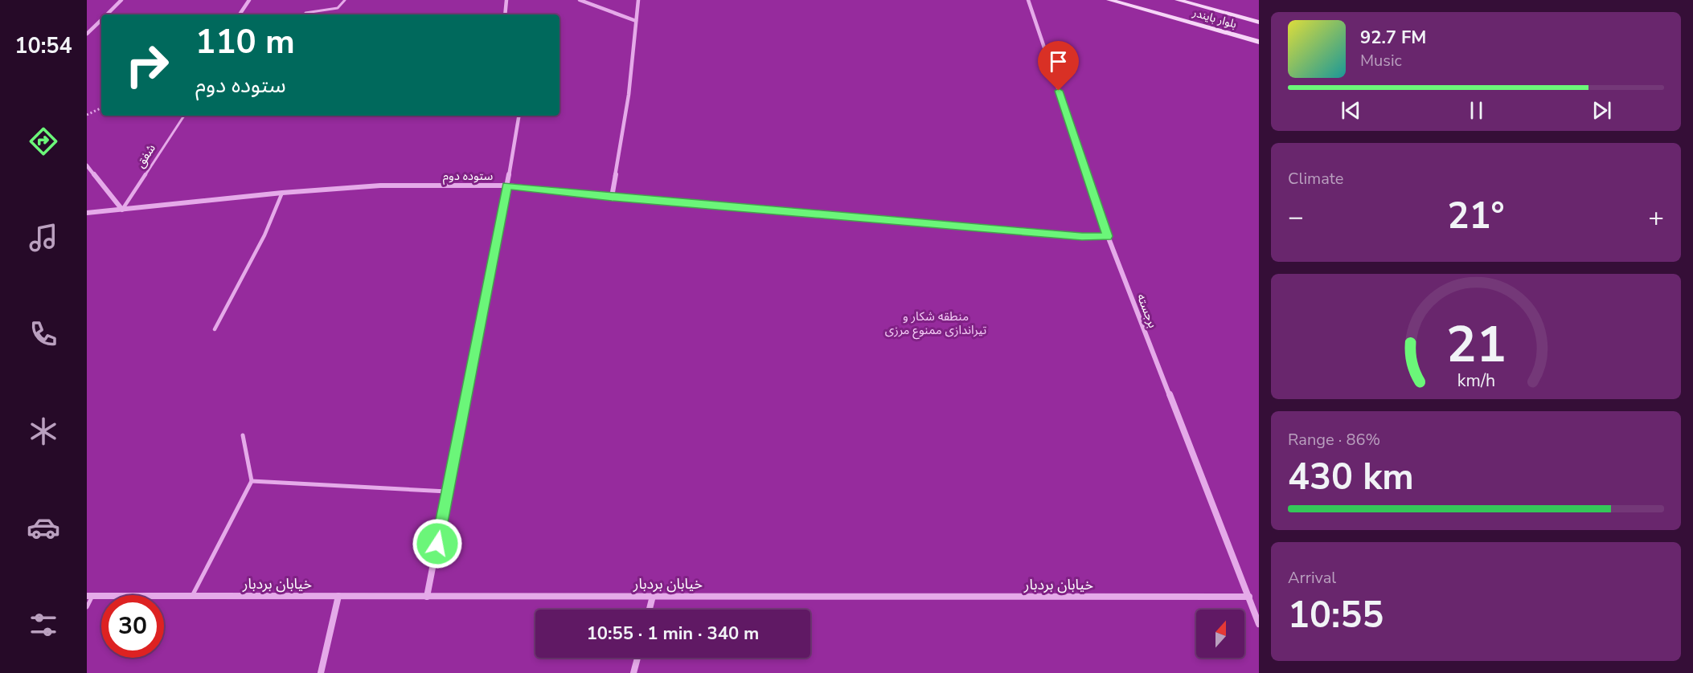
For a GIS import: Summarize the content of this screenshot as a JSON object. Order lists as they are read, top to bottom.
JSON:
{
  "streets": {
    "street": [
      "بلوار بایندر",
      "ستوده دوم",
      "برجسته",
      "خیابان بردبار"
    ],
    "lane": ["شفق"]
  },
  "crossings": [
    ["شفق", "ستوده دوم"],
    ["ستوده دوم", "برجسته"],
    ["برجسته", "خیابان بردبار"]
  ],
  "parks": ["منطقه شکار و تیراندازی ممنوع مرزی"],
  "north": "top",
  "page": {
    "tabs": "10:54",
    "turn": ["110 m", "ستوده دوم"],
    "song": ["92.7 FM", "Music"],
    "tile": [
      "Climate",
      ["Range · 86%", "430 km"],
      ["Arrival", "10:55"]
    ],
    "heat": ["−", "21°", "+"],
    "limit": "30",
    "trip": "10:55 · 1 min · 340 m",
    "gauge": ["21", "km/h"]
  }
}
